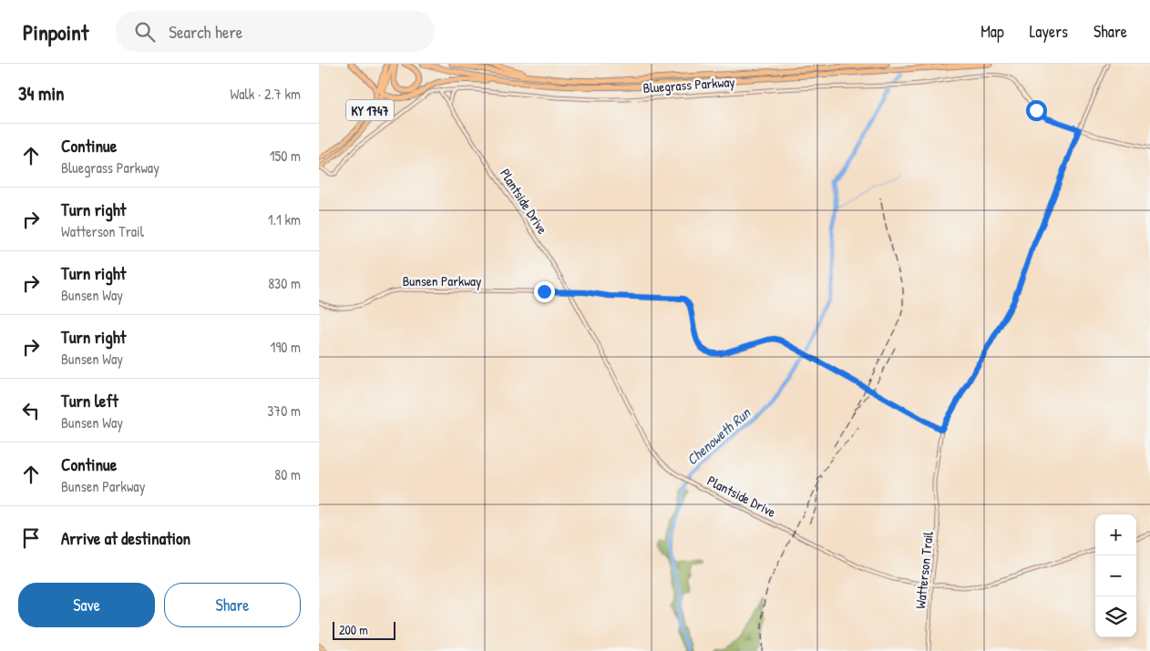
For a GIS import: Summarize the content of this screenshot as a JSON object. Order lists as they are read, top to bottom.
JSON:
{
  "streets": {
    "main road": ["KY 1747"],
    "street": [
      "Bluegrass Parkway",
      "Plantside Drive",
      "Bunsen Parkway",
      "Watterson Trail"
    ]
  },
  "crossings": [
    ["Bluegrass Parkway", "KY 1747"],
    ["Bluegrass Parkway", "Plantside Drive"],
    ["Bluegrass Parkway", "Watterson Trail"],
    ["Plantside Drive", "Bunsen Parkway"],
    ["Plantside Drive", "Watterson Trail"],
    ["Bunsen Parkway", "Watterson Trail"]
  ],
  "water": ["Chenoweth Run"],
  "scale_bar": "200 m",
  "page": {
    "header": "Pinpoint",
    "search": "Search here",
    "nav": ["Map", "Layers", "Share"],
    "heading": ["34 min", "Walk · 2.7 km"],
    "list": [
      ["Continue", "Bluegrass Parkway", "150 m"],
      ["Turn right", "Watterson Trail", "1.1 km"],
      ["Turn right", "Bunsen Way", "830 m"],
      ["Turn right", "Bunsen Way", "190 m"],
      ["Turn left", "Bunsen Way", "370 m"],
      ["Continue", "Bunsen Parkway", "80 m"],
      "Arrive at destination"
    ],
    "map_buttons": ["+", "−"],
    "buttons": ["Save", "Share"],
    "scale": "200 m"
  }
}
